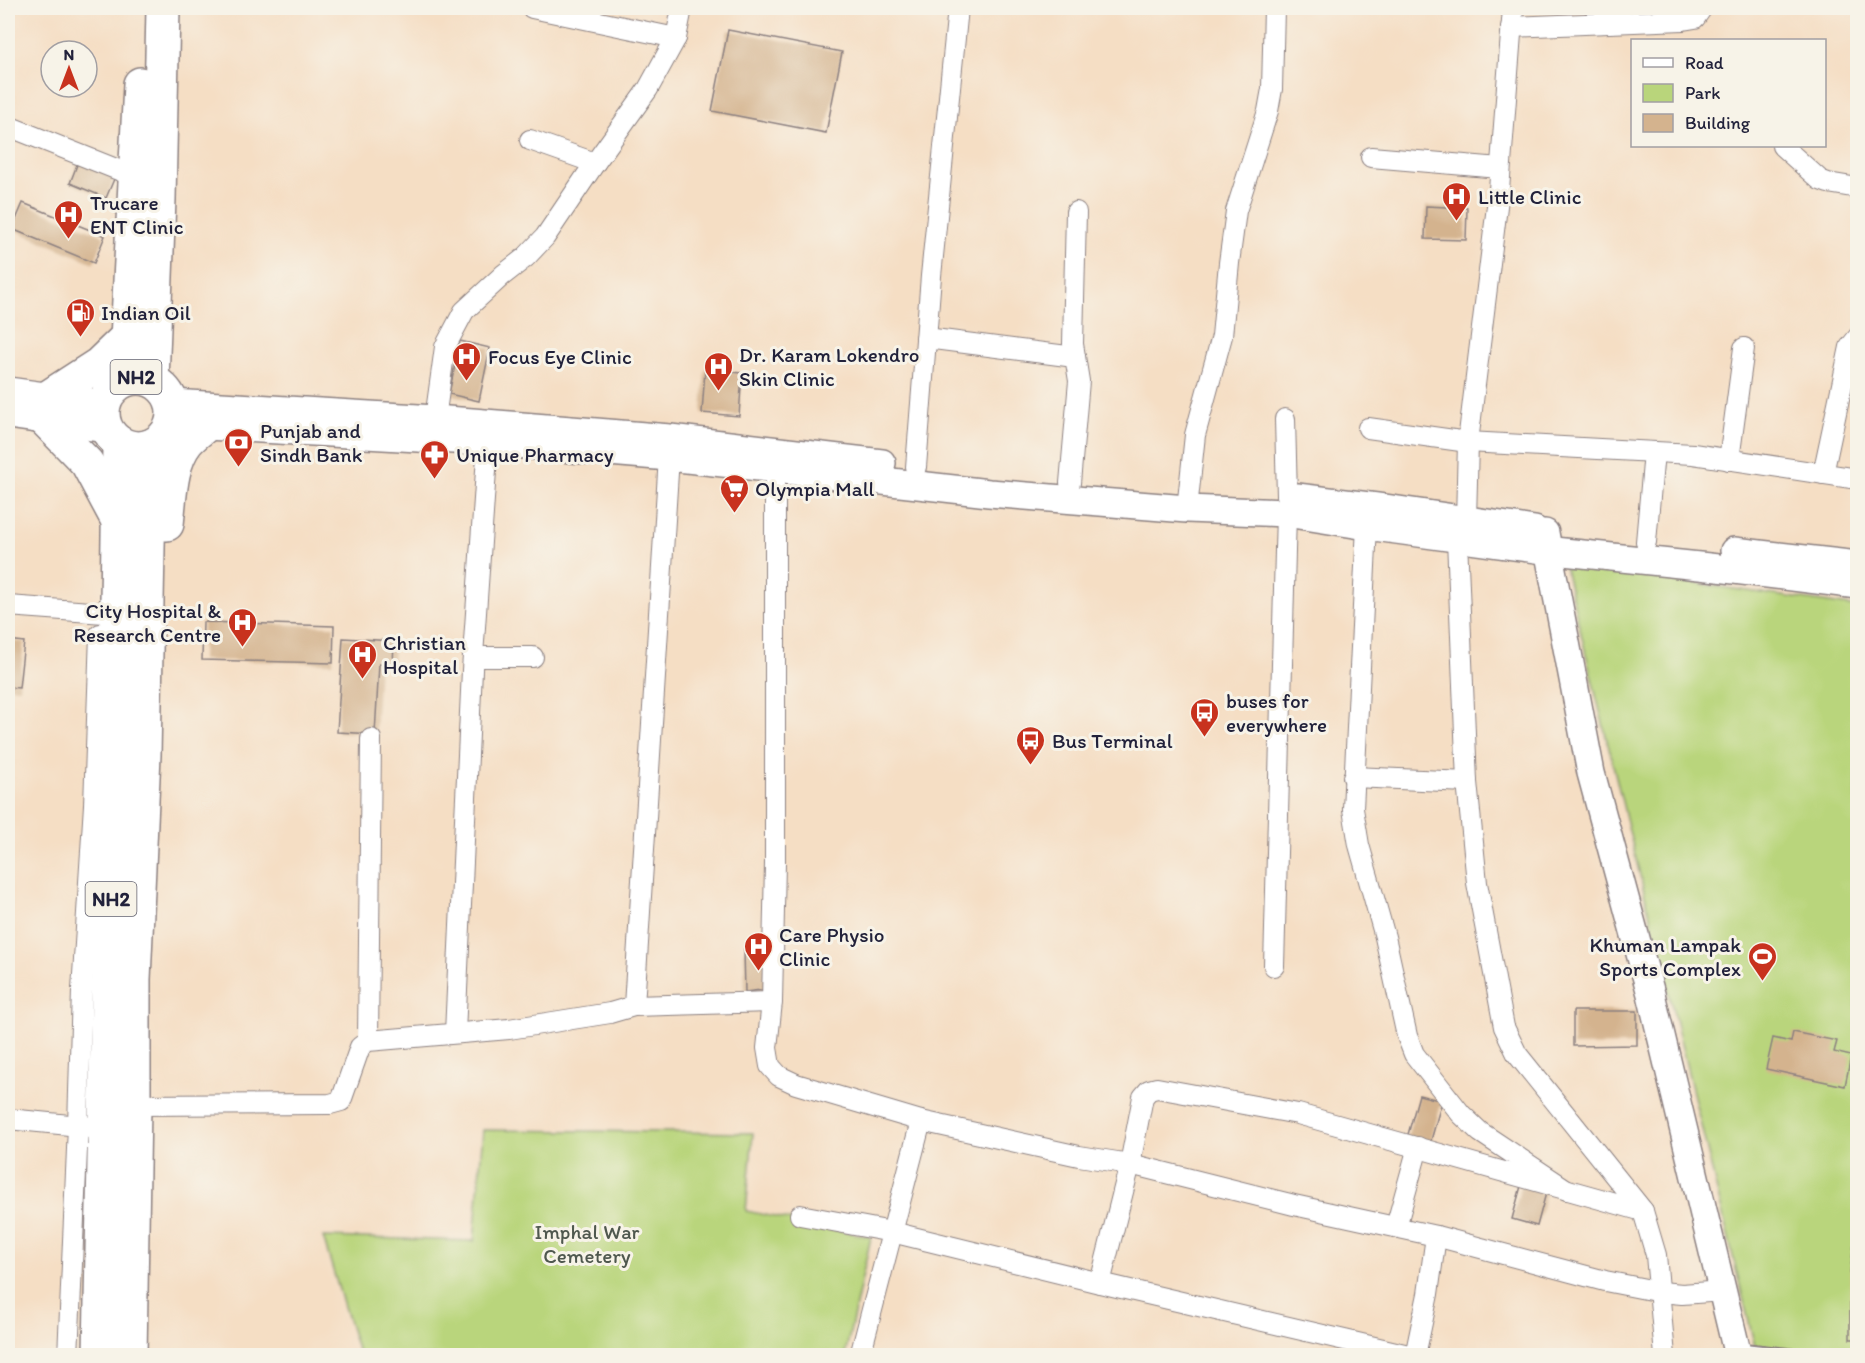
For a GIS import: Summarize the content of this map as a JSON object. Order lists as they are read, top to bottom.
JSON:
{
  "streets": {
    "highway": ["NH2"]
  },
  "parks": ["Imphal War Cemetery"],
  "places": {
    "hospital": [
      "Little Clinic",
      "Trucare ENT Clinic",
      "Focus Eye Clinic",
      "Dr. Karam Lokendro Skin Clinic",
      "City Hospital & Research Centre",
      "Christian Hospital",
      "Care Physio Clinic"
    ],
    "fuel station": ["Indian Oil"],
    "bank": ["Punjab and Sindh Bank"],
    "pharmacy": ["Unique Pharmacy"],
    "supermarket": ["Olympia Mall"],
    "bus stop": ["buses for everywhere", "Bus Terminal"],
    "sports": ["Khuman Lampak Sports Complex"]
  },
  "legend": ["Road", "Park", "Building"],
  "north": "top"
}
